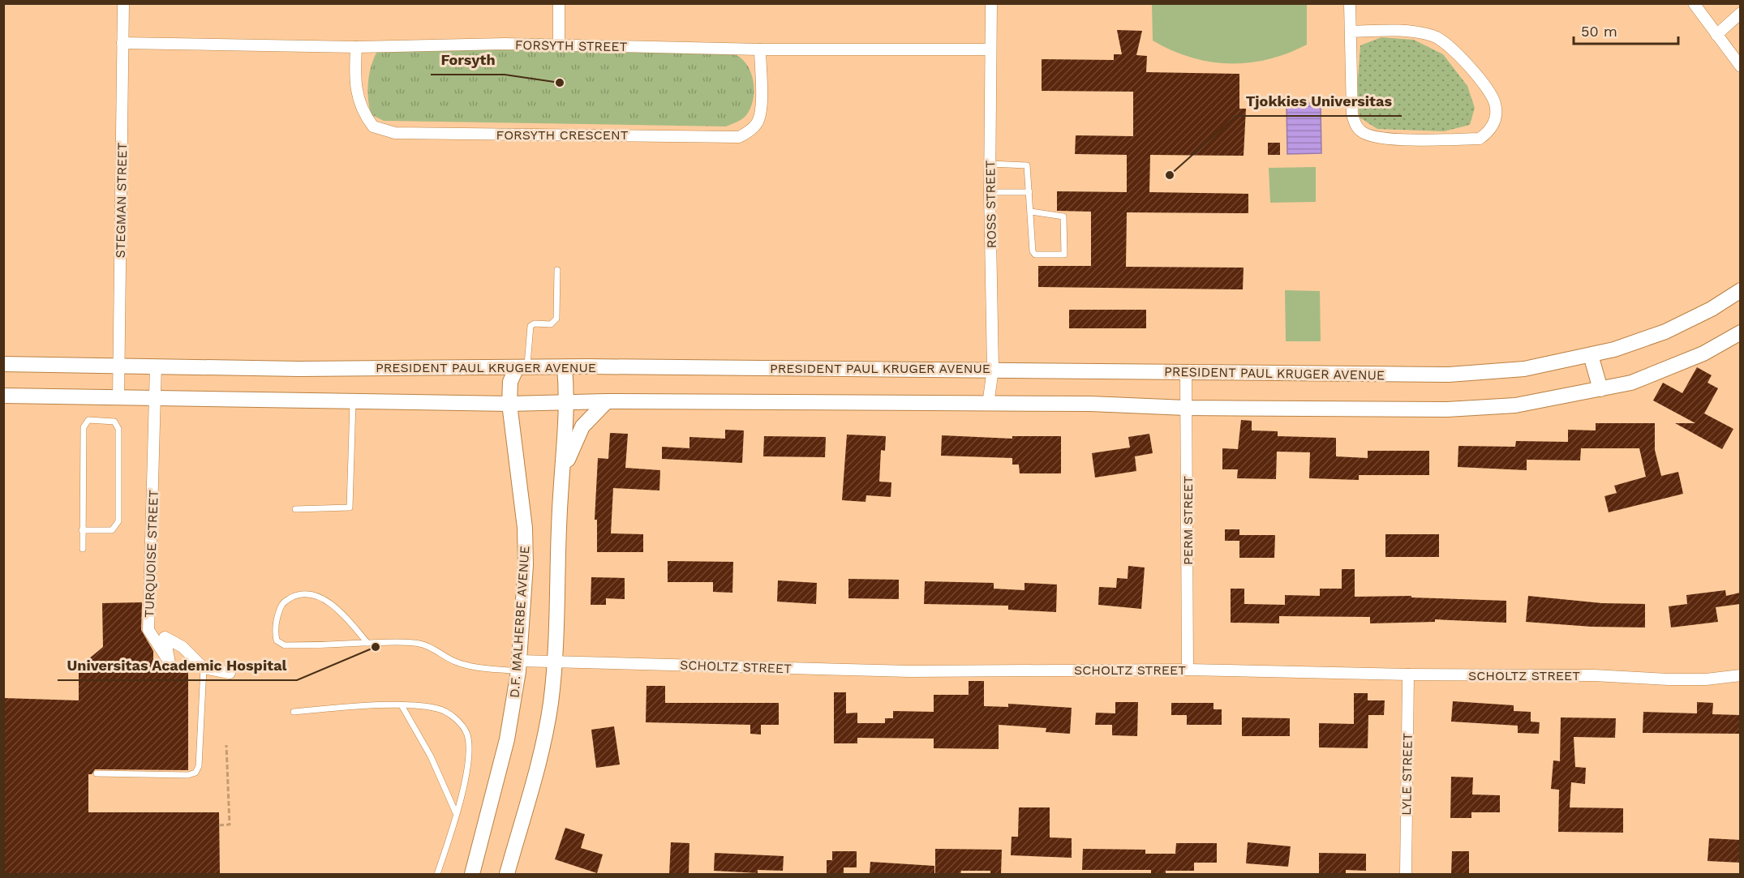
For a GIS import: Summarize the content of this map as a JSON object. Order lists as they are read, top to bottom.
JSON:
{
  "streets": {
    "street": [
      "FORSYTH STREET",
      "FORSYTH CRESCENT",
      "STEGMAN STREET",
      "ROSS STREET",
      "PRESIDENT PAUL KRUGER AVENUE",
      "PERM STREET",
      "TURQUOISE STREET",
      "D.F. MALHERBE AVENUE",
      "SCHOLTZ STREET",
      "LYLE STREET"
    ]
  },
  "crossings": [
    ["FORSYTH STREET", "FORSYTH CRESCENT"],
    ["FORSYTH STREET", "STEGMAN STREET"],
    ["FORSYTH STREET", "ROSS STREET"],
    ["STEGMAN STREET", "PRESIDENT PAUL KRUGER AVENUE"],
    ["ROSS STREET", "PRESIDENT PAUL KRUGER AVENUE"],
    ["PRESIDENT PAUL KRUGER AVENUE", "PERM STREET"],
    ["PRESIDENT PAUL KRUGER AVENUE", "TURQUOISE STREET"],
    ["PRESIDENT PAUL KRUGER AVENUE", "D.F. MALHERBE AVENUE"],
    ["PERM STREET", "SCHOLTZ STREET"],
    ["D.F. MALHERBE AVENUE", "SCHOLTZ STREET"],
    ["SCHOLTZ STREET", "LYLE STREET"]
  ],
  "places": ["Forsyth", "Tjokkies Universitas", "Universitas Academic Hospital"],
  "scale_bar": "50 m"
}
